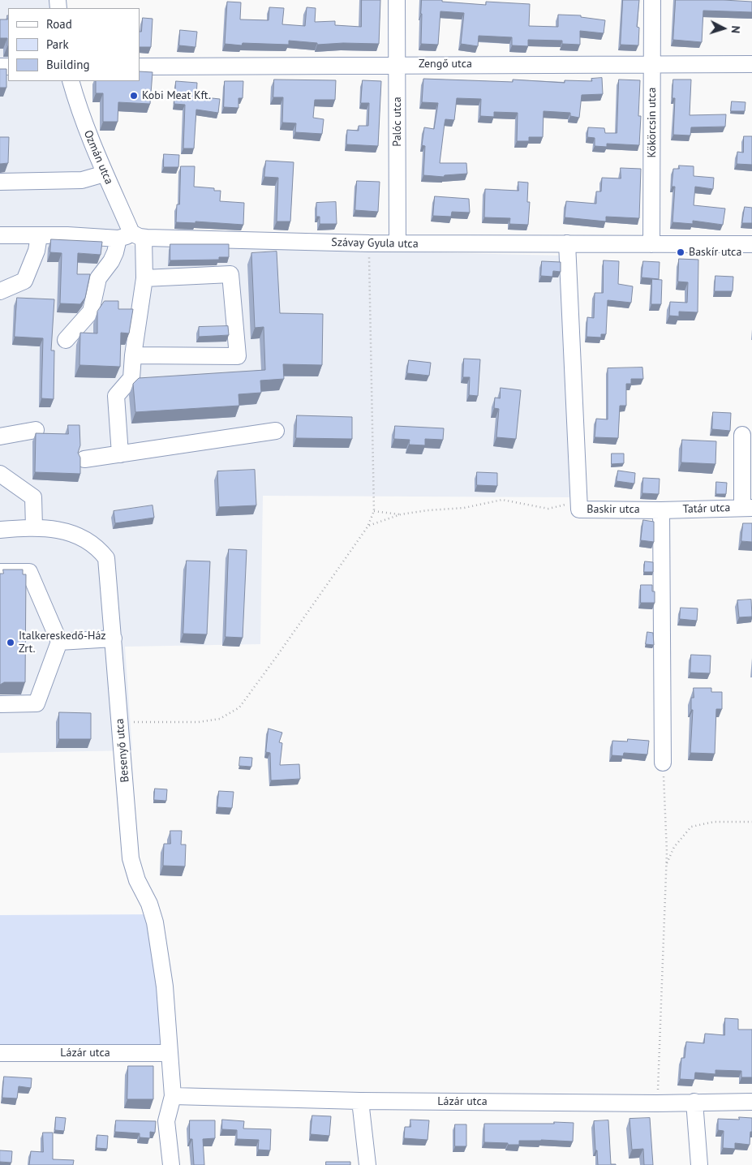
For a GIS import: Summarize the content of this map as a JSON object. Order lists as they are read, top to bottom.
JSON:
{
  "streets": {
    "street": [
      "Zengő utca",
      "Palóc utca",
      "Kökörcsin utca",
      "Ozmán utca",
      "Szávay Gyula utca",
      "Tatár utca",
      "Baskir utca",
      "Besenyő utca",
      "Lázár utca"
    ]
  },
  "crossings": [
    ["Zengő utca", "Palóc utca"],
    ["Zengő utca", "Kökörcsin utca"],
    ["Palóc utca", "Szávay Gyula utca"],
    ["Kökörcsin utca", "Szávay Gyula utca"],
    ["Ozmán utca", "Szávay Gyula utca"],
    ["Szávay Gyula utca", "Baskir utca"],
    ["Tatár utca", "Baskir utca"],
    ["Besenyő utca", "Lázár utca"]
  ],
  "places": ["Kobi Meat Kft.", "Baskír utca", "Italkereskedő-Ház Zrt."],
  "legend": ["Road", "Park", "Building"],
  "north": "right"
}
